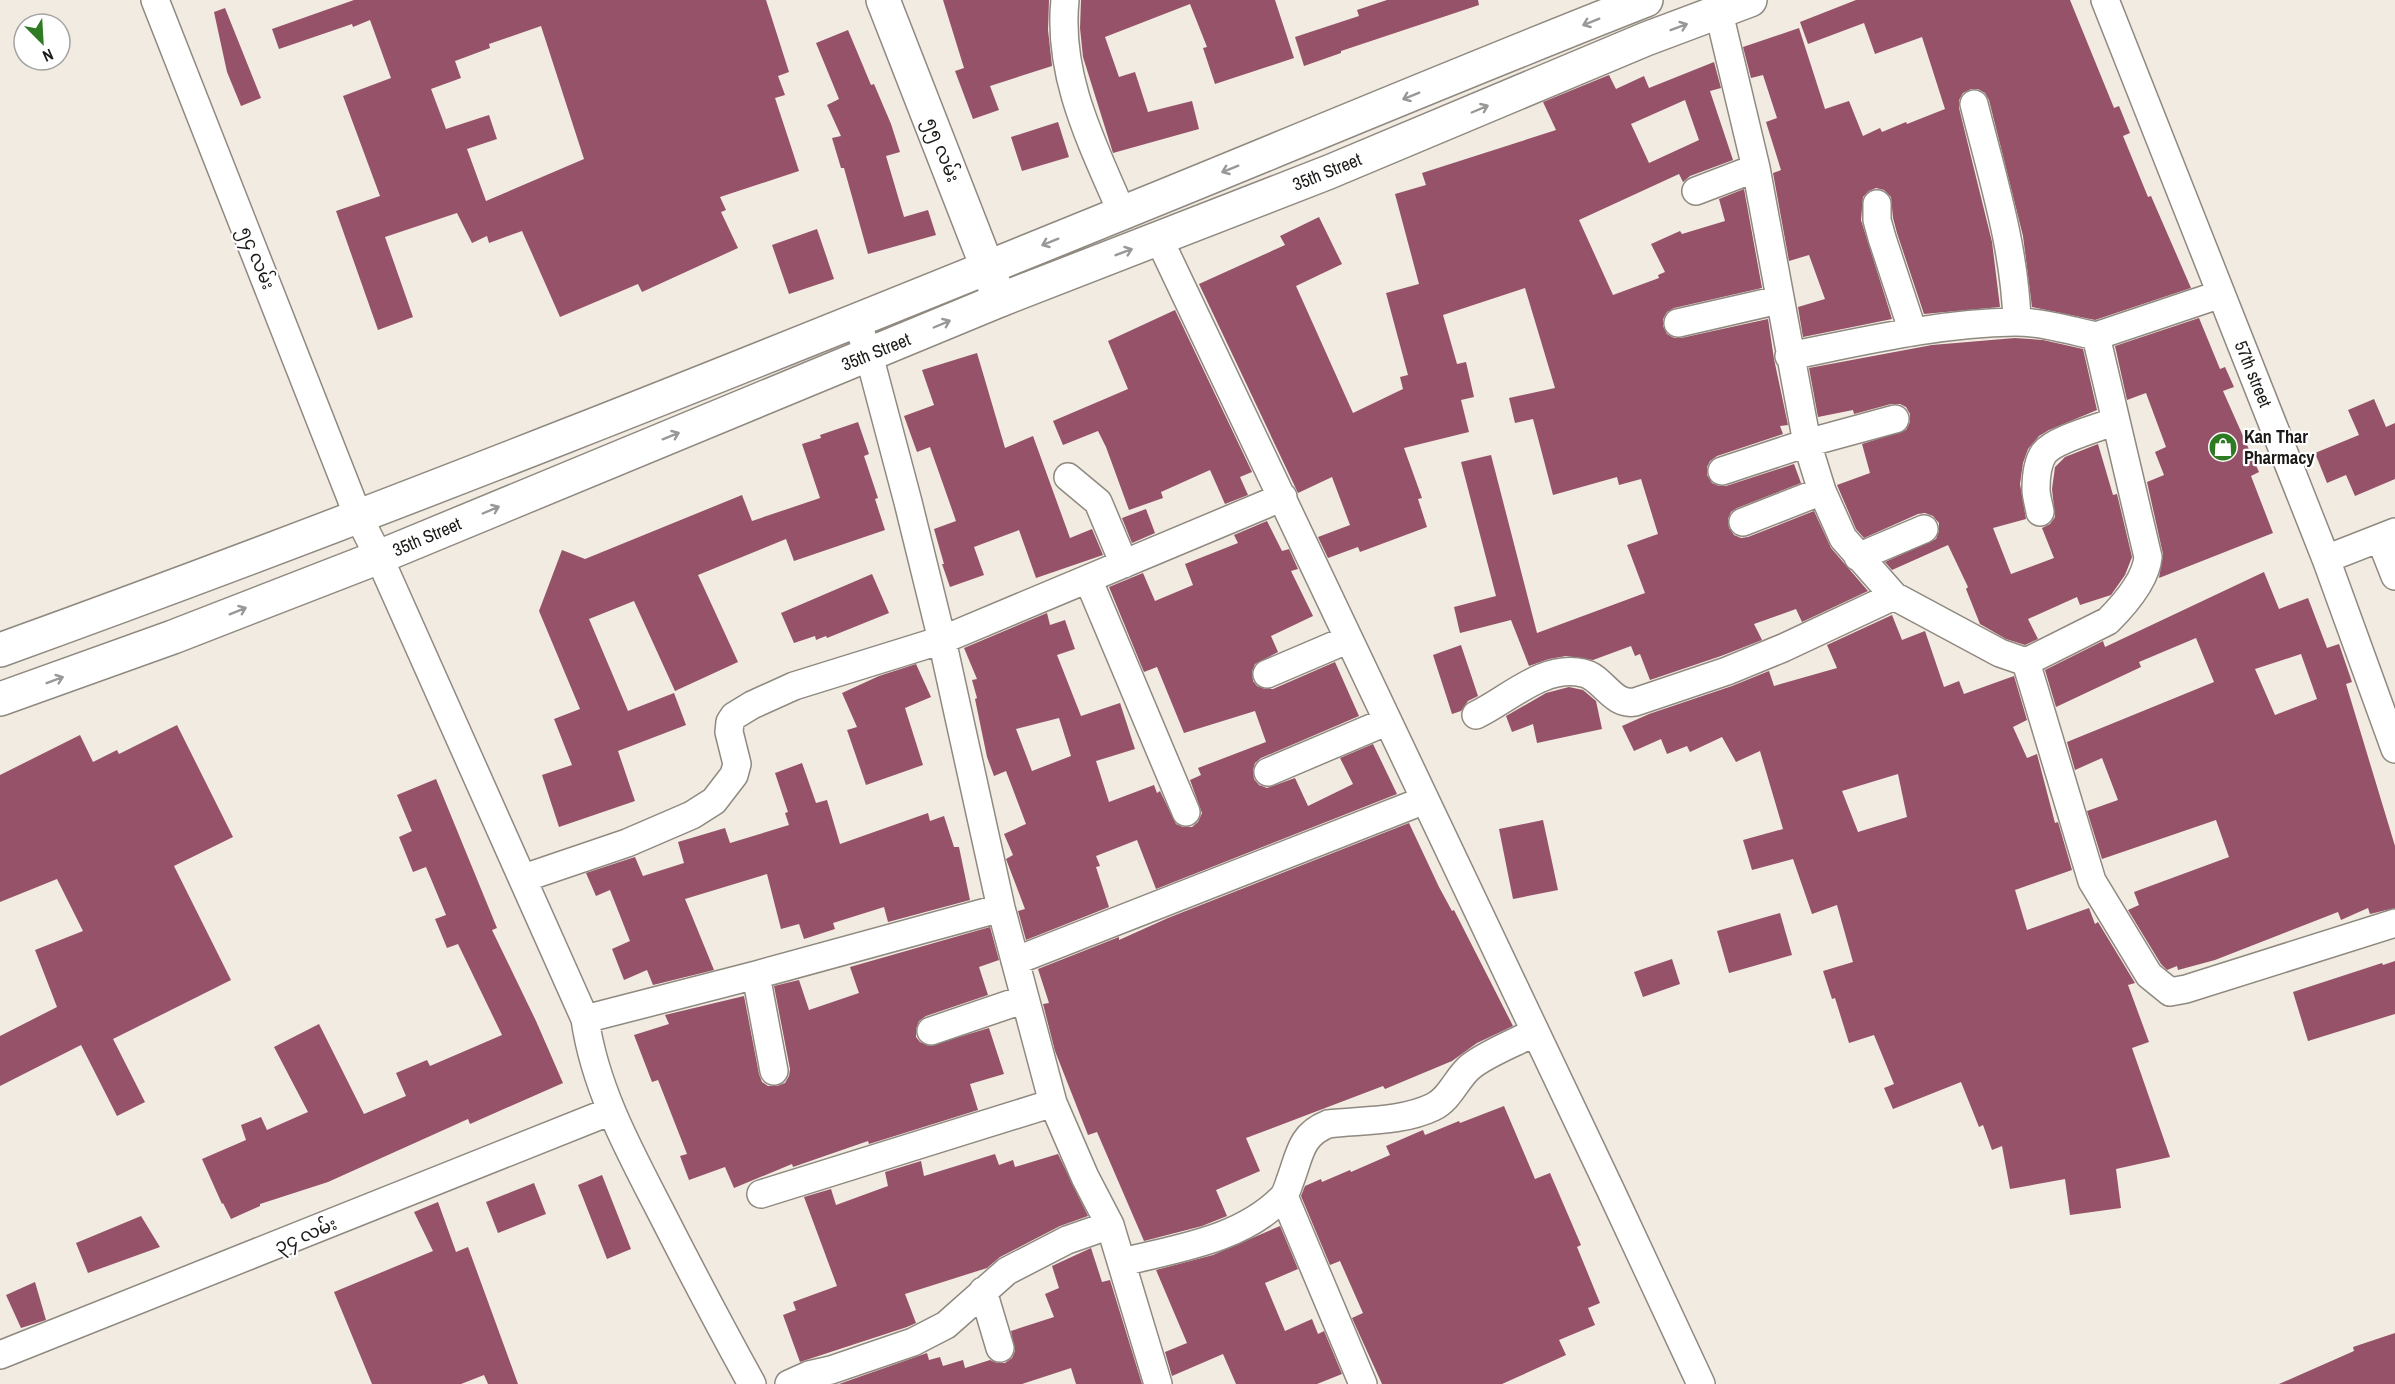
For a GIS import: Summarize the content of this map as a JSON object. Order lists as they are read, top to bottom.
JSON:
{
  "streets": {
    "main road": ["၅၅ လမ်း", "35th Street"],
    "street": ["၅၄ လမ်း", "57th street", "၃၄ လမ်း"]
  },
  "crossings": [
    ["၅၅ လမ်း", "35th Street"],
    ["35th Street", "၅၄ လမ်း"],
    ["၅၄ လမ်း", "၃၄ လမ်း"]
  ],
  "places": {
    "shop": ["Kan Thar Pharmacy"]
  },
  "north": "bottom right"
}
